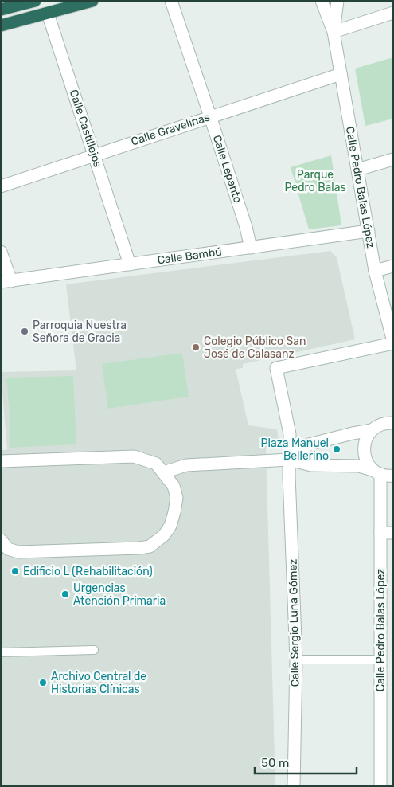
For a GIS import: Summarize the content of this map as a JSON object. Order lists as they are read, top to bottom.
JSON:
{
  "streets": {
    "street": [
      "Calle Castillejos",
      "Calle Gravelinas",
      "Calle Lepanto",
      "Calle Pedro Balas López",
      "Calle Bambú",
      "Calle Sergio Luna Gómez"
    ]
  },
  "crossings": [
    ["Calle Castillejos", "Calle Gravelinas"],
    ["Calle Castillejos", "Calle Bambú"],
    ["Calle Gravelinas", "Calle Lepanto"],
    ["Calle Gravelinas", "Calle Pedro Balas López"],
    ["Calle Lepanto", "Calle Bambú"],
    ["Calle Pedro Balas López", "Calle Bambú"],
    ["Calle Pedro Balas López", "Calle Sergio Luna Gómez"]
  ],
  "parks": ["Parque Pedro Balas"],
  "places": [
    "Parroquia Nuestra Señora de Gracia",
    "Colegio Público San José de Calasanz",
    "Plaza Manuel Bellerino",
    "Edificio L (Rehabilitación)",
    "Urgencias Atención Primaria",
    "Archivo Central de Historias Clínicas"
  ],
  "scale_bar": "50 m"
}
